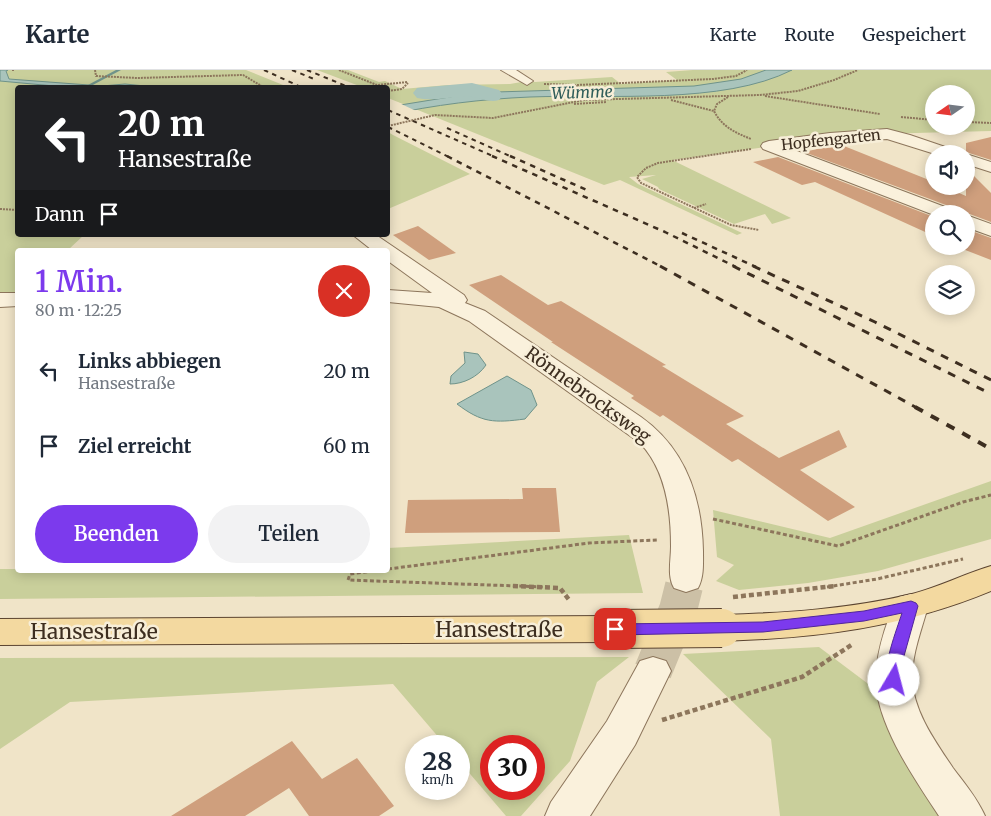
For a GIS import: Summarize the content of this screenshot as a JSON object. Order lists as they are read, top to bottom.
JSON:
{
  "streets": {
    "main road": ["Hansestraße"],
    "street": ["Hopfengarten", "Rönnebrocksweg"]
  },
  "water": ["Wümme"],
  "north": "left",
  "page": {
    "header": "Karte",
    "nav": ["Karte", "Route", "Gespeichert"],
    "turn": ["20 m", "Hansestraße"],
    "then": "Dann",
    "heading": ["1 Min.", "80 m · 12:25"],
    "list": [
      {
        "name": "Links abbiegen",
        "note": "Hansestraße",
        "value": "20 m"
      },
      {
        "name": "Ziel erreicht",
        "value": "60 m"
      }
    ],
    "buttons": ["Beenden", "Teilen"],
    "speed": "28 km/h",
    "limit": "30"
  }
}
